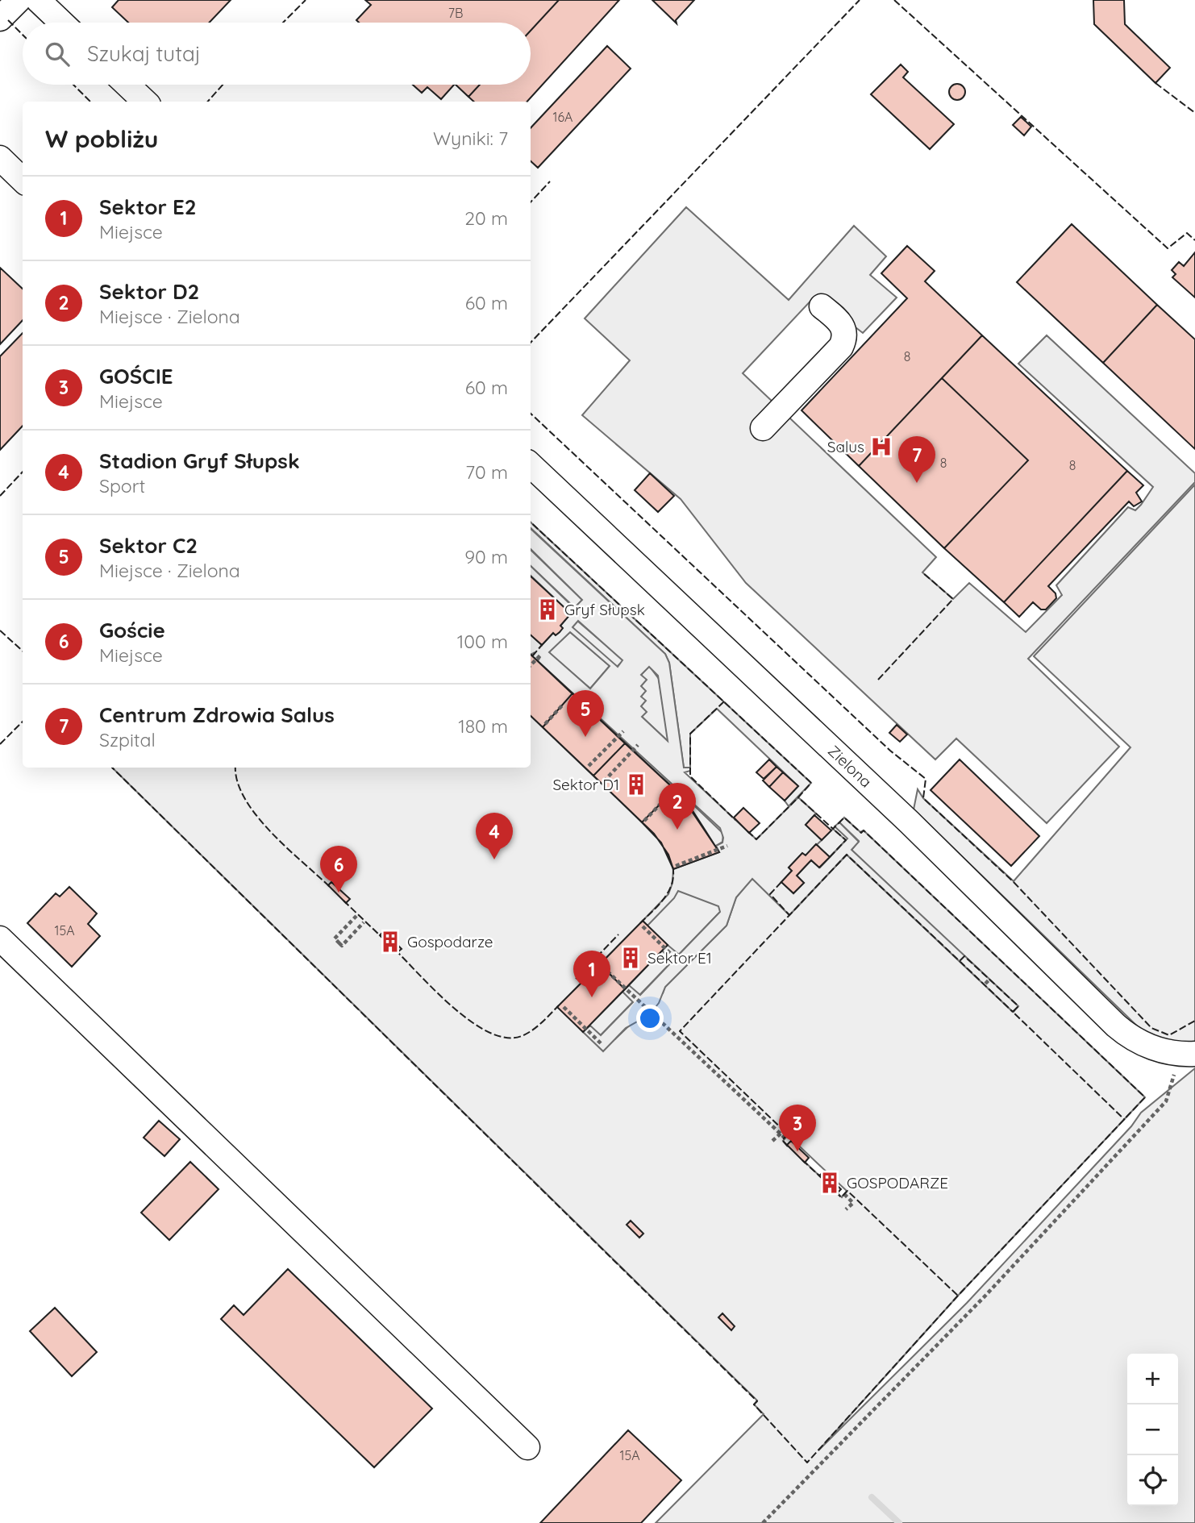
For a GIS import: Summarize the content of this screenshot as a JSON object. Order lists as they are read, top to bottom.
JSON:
{
  "streets": {
    "street": ["Zielona"]
  },
  "places": {
    "hospital": ["Salus"],
    "building": [
      "Gryf Słupsk",
      "Sektor D1",
      "Gospodarze",
      "Sektor E1",
      "GOSPODARZE"
    ]
  },
  "house_numbers": [
    "7B",
    "16A",
    "8",
    "8",
    "8",
    "15A",
    "15A"
  ],
  "page": {
    "search": "Szukaj tutaj",
    "heading": ["W pobliżu", "Wyniki: 7"],
    "list": [
      {
        "mark": "1",
        "name": "Sektor E2",
        "note": "Miejsce",
        "value": "20 m"
      },
      {
        "mark": "2",
        "name": "Sektor D2",
        "note": "Miejsce · Zielona",
        "value": "60 m"
      },
      {
        "mark": "3",
        "name": "GOŚCIE",
        "note": "Miejsce",
        "value": "60 m"
      },
      {
        "mark": "4",
        "name": "Stadion Gryf Słupsk",
        "note": "Sport",
        "value": "70 m"
      },
      {
        "mark": "5",
        "name": "Sektor C2",
        "note": "Miejsce · Zielona",
        "value": "90 m"
      },
      {
        "mark": "6",
        "name": "Goście",
        "note": "Miejsce",
        "value": "100 m"
      },
      {
        "mark": "7",
        "name": "Centrum Zdrowia Salus",
        "note": "Szpital",
        "value": "180 m"
      }
    ],
    "pins": [
      "7",
      "5",
      "2",
      "4",
      "6",
      "1",
      "3"
    ],
    "map_buttons": ["+", "−"]
  }
}
